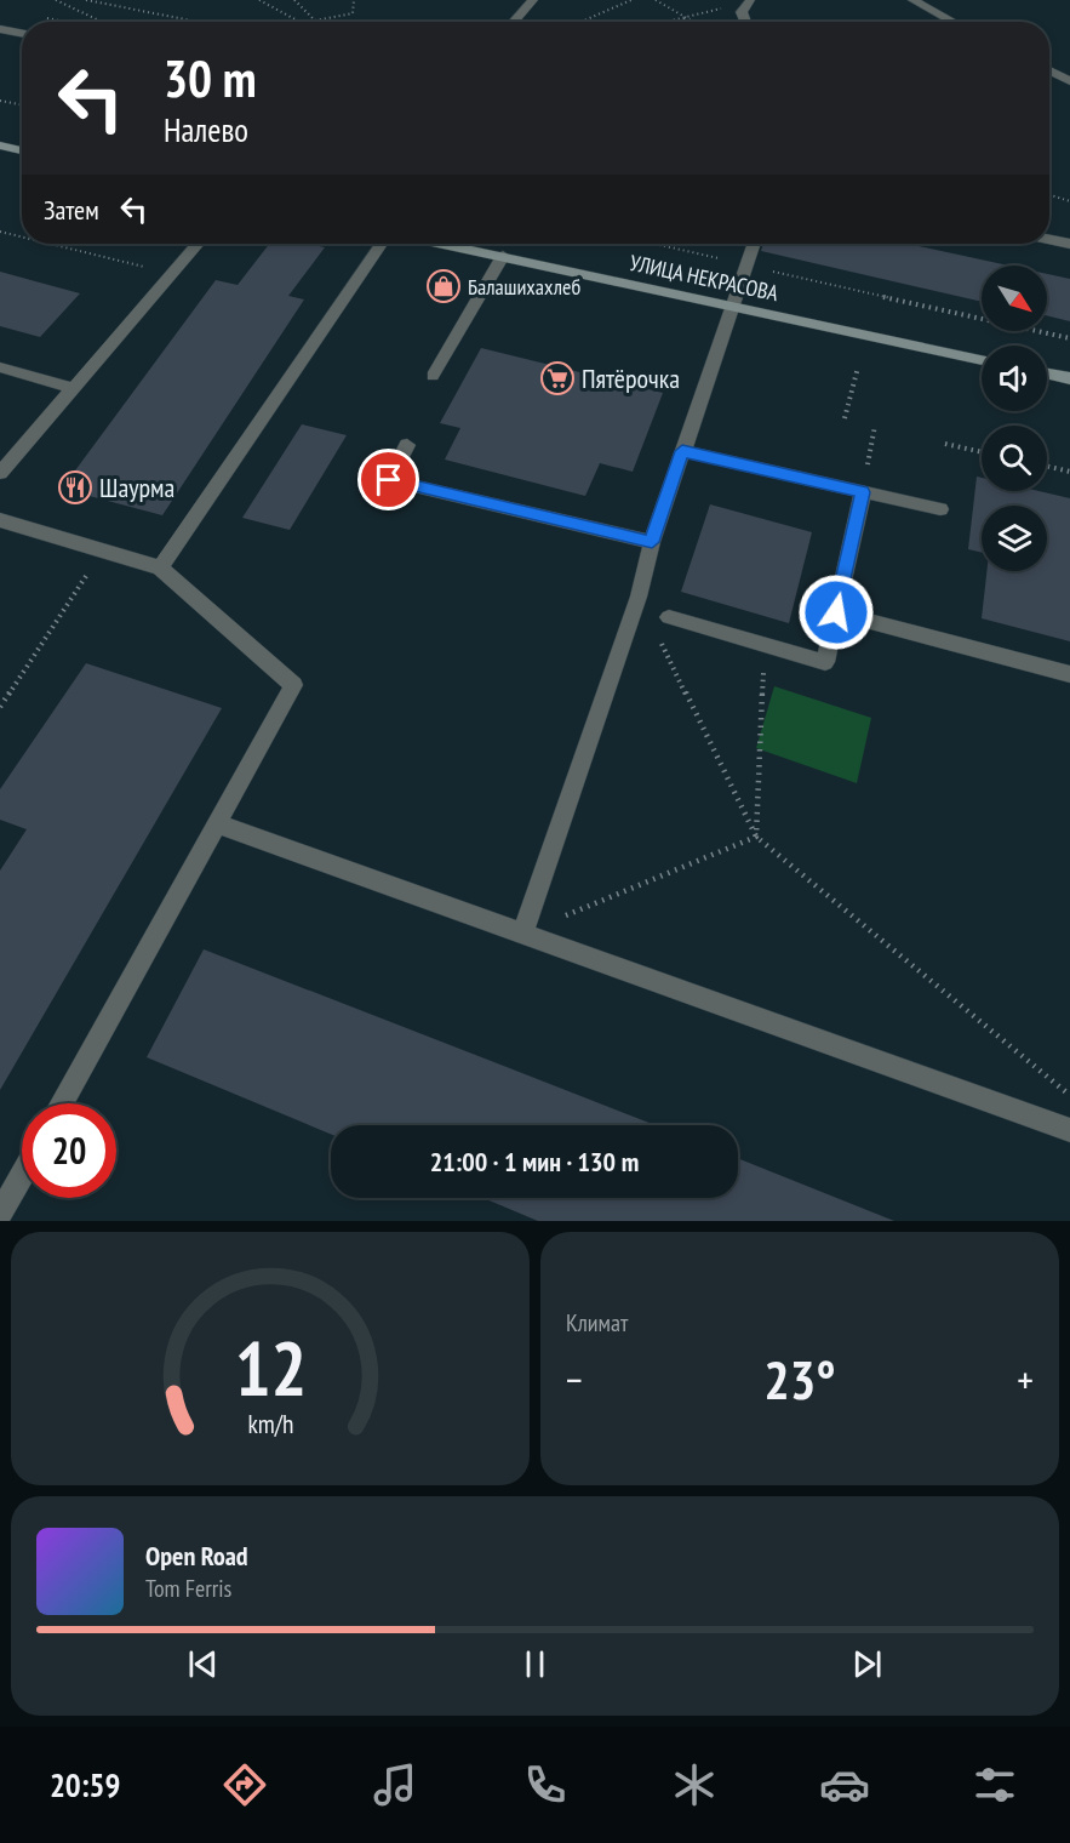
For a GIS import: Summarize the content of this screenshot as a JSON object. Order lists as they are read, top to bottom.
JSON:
{
  "streets": {
    "street": ["УЛИЦА НЕКРАСОВА"]
  },
  "places": {
    "shop": ["Балашихахлеб"],
    "supermarket": ["Пятёрочка"],
    "restaurant": ["Шаурма"]
  },
  "north": "bottom right",
  "page": {
    "turn": ["30 m", "Налево"],
    "then": "Затем",
    "limit": "20",
    "trip": "21:00 · 1 мин · 130 m",
    "tile": "Климат",
    "heat": ["−", "23°", "+"],
    "song": ["Open Road", "Tom Ferris"],
    "tabs": "20:59",
    "gauge": ["12", "km/h"]
  }
}
